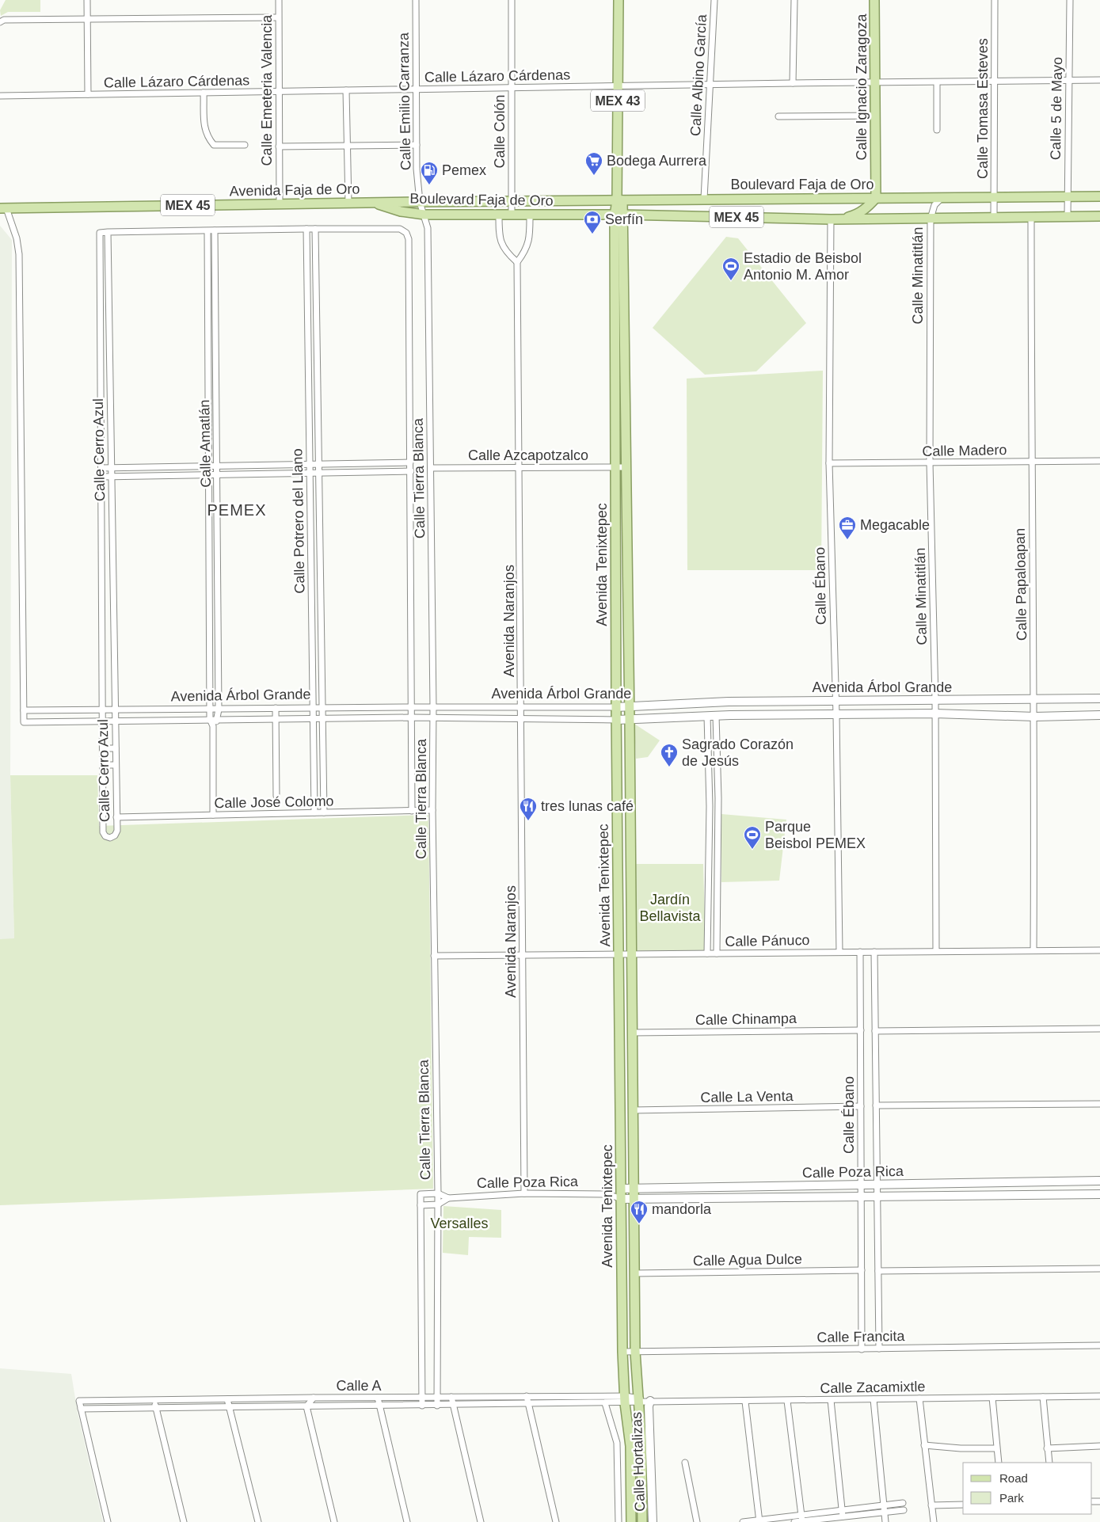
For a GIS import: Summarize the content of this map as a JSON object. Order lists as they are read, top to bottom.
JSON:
{
  "streets": {
    "main road": [
      "Calle Ignacio Zaragoza",
      "MEX 43",
      "Boulevard Faja de Oro",
      "Avenida Faja de Oro",
      "MEX 45",
      "Avenida Tenixtepec"
    ],
    "street": [
      "Calle Albino García",
      "Calle Lázaro Cárdenas",
      "Calle Emeteria Valencia",
      "Calle Emilio Carranza",
      "Calle Tomasa Esteves",
      "Calle 5 de Mayo",
      "Calle Colón",
      "Calle Minatitlán",
      "Calle Amatlán",
      "Calle Cerro Azul",
      "Calle Madero",
      "Calle Azcapotzalco",
      "Calle Tierra Blanca",
      "Calle Potrero del Llano",
      "Calle Papaloapan",
      "Calle Ébano",
      "Avenida Naranjos",
      "Avenida Árbol Grande",
      "Calle José Colomo",
      "Calle Pánuco",
      "Calle Chinampa",
      "Calle La Venta",
      "Calle Poza Rica",
      "Calle Agua Dulce",
      "Calle Francita",
      "Calle A",
      "Calle Zacamixtle",
      "Calle Hortalizas"
    ]
  },
  "crossings": [
    ["Calle Albino García", "Calle Lázaro Cárdenas"],
    ["Calle Albino García", "Boulevard Faja de Oro"],
    ["Calle Lázaro Cárdenas", "Calle Ignacio Zaragoza"],
    ["Calle Lázaro Cárdenas", "Calle Emeteria Valencia"],
    ["Calle Lázaro Cárdenas", "MEX 43"],
    ["Calle Lázaro Cárdenas", "Calle Emilio Carranza"],
    ["Calle Lázaro Cárdenas", "Calle Tomasa Esteves"],
    ["Calle Lázaro Cárdenas", "Calle 5 de Mayo"],
    ["Calle Lázaro Cárdenas", "Calle Colón"],
    ["Calle Ignacio Zaragoza", "Boulevard Faja de Oro"],
    ["Calle Emeteria Valencia", "Avenida Faja de Oro"],
    ["MEX 43", "Boulevard Faja de Oro"],
    ["MEX 43", "Avenida Tenixtepec"],
    ["Calle Emilio Carranza", "Boulevard Faja de Oro"],
    ["Calle Emilio Carranza", "Calle Tierra Blanca"],
    ["Calle Tomasa Esteves", "Boulevard Faja de Oro"],
    ["Calle 5 de Mayo", "Boulevard Faja de Oro"],
    ["Calle Colón", "Boulevard Faja de Oro"],
    ["Boulevard Faja de Oro", "Avenida Faja de Oro"],
    ["Boulevard Faja de Oro", "Calle Minatitlán"],
    ["Boulevard Faja de Oro", "Calle Tierra Blanca"],
    ["Boulevard Faja de Oro", "Avenida Tenixtepec"],
    ["Boulevard Faja de Oro", "Calle Papaloapan"],
    ["Boulevard Faja de Oro", "Calle Ébano"],
    ["Calle Minatitlán", "Calle Madero"],
    ["Calle Minatitlán", "Avenida Árbol Grande"],
    ["Calle Minatitlán", "Calle Pánuco"],
    ["Calle Amatlán", "Avenida Árbol Grande"],
    ["Calle Amatlán", "Calle José Colomo"],
    ["Calle Cerro Azul", "Avenida Árbol Grande"],
    ["Calle Cerro Azul", "Calle José Colomo"],
    ["Calle Madero", "Calle Papaloapan"],
    ["Calle Madero", "Calle Ébano"],
    ["Calle Azcapotzalco", "Calle Tierra Blanca"],
    ["Calle Azcapotzalco", "Avenida Tenixtepec"],
    ["Calle Azcapotzalco", "Avenida Naranjos"],
    ["Calle Tierra Blanca", "Avenida Árbol Grande"],
    ["Calle Tierra Blanca", "Calle José Colomo"],
    ["Calle Tierra Blanca", "Calle Pánuco"],
    ["Calle Tierra Blanca", "Calle Poza Rica"],
    ["Calle Tierra Blanca", "Calle A"],
    ["Calle Potrero del Llano", "Avenida Árbol Grande"],
    ["Calle Potrero del Llano", "Calle José Colomo"],
    ["Avenida Tenixtepec", "Avenida Árbol Grande"],
    ["Avenida Tenixtepec", "Calle Pánuco"],
    ["Avenida Tenixtepec", "Calle Chinampa"],
    ["Avenida Tenixtepec", "Calle La Venta"],
    ["Avenida Tenixtepec", "Calle Poza Rica"],
    ["Avenida Tenixtepec", "Calle Agua Dulce"],
    ["Avenida Tenixtepec", "Calle Francita"],
    ["Avenida Tenixtepec", "Calle A"],
    ["Avenida Tenixtepec", "Calle Zacamixtle"],
    ["Avenida Tenixtepec", "Calle Hortalizas"],
    ["Calle Papaloapan", "Avenida Árbol Grande"],
    ["Calle Papaloapan", "Calle Pánuco"],
    ["Calle Ébano", "Avenida Árbol Grande"],
    ["Calle Ébano", "Calle Pánuco"],
    ["Calle Ébano", "Calle Chinampa"],
    ["Calle Ébano", "Calle La Venta"],
    ["Calle Ébano", "Calle Poza Rica"],
    ["Calle Ébano", "Calle Agua Dulce"],
    ["Calle Ébano", "Calle Francita"],
    ["Avenida Naranjos", "Avenida Árbol Grande"],
    ["Avenida Naranjos", "Calle Pánuco"],
    ["Avenida Naranjos", "Calle Poza Rica"],
    ["Calle A", "Calle Zacamixtle"],
    ["Calle A", "Calle Hortalizas"],
    ["Calle Zacamixtle", "Calle Hortalizas"]
  ],
  "districts": ["PEMEX"],
  "parks": ["Jardín Bellavista", "Versalles"],
  "places": {
    "supermarket": ["Bodega Aurrera"],
    "fuel station": ["Pemex"],
    "bank": ["Serfín"],
    "sports": ["Estadio de Beisbol Antonio M. Amor", "Parque Beisbol PEMEX"],
    "office": ["Megacable"],
    "church": ["Sagrado Corazón de Jesús"],
    "restaurant": ["tres lunas café", "mandorla"]
  },
  "legend": ["Road", "Park"]
}
